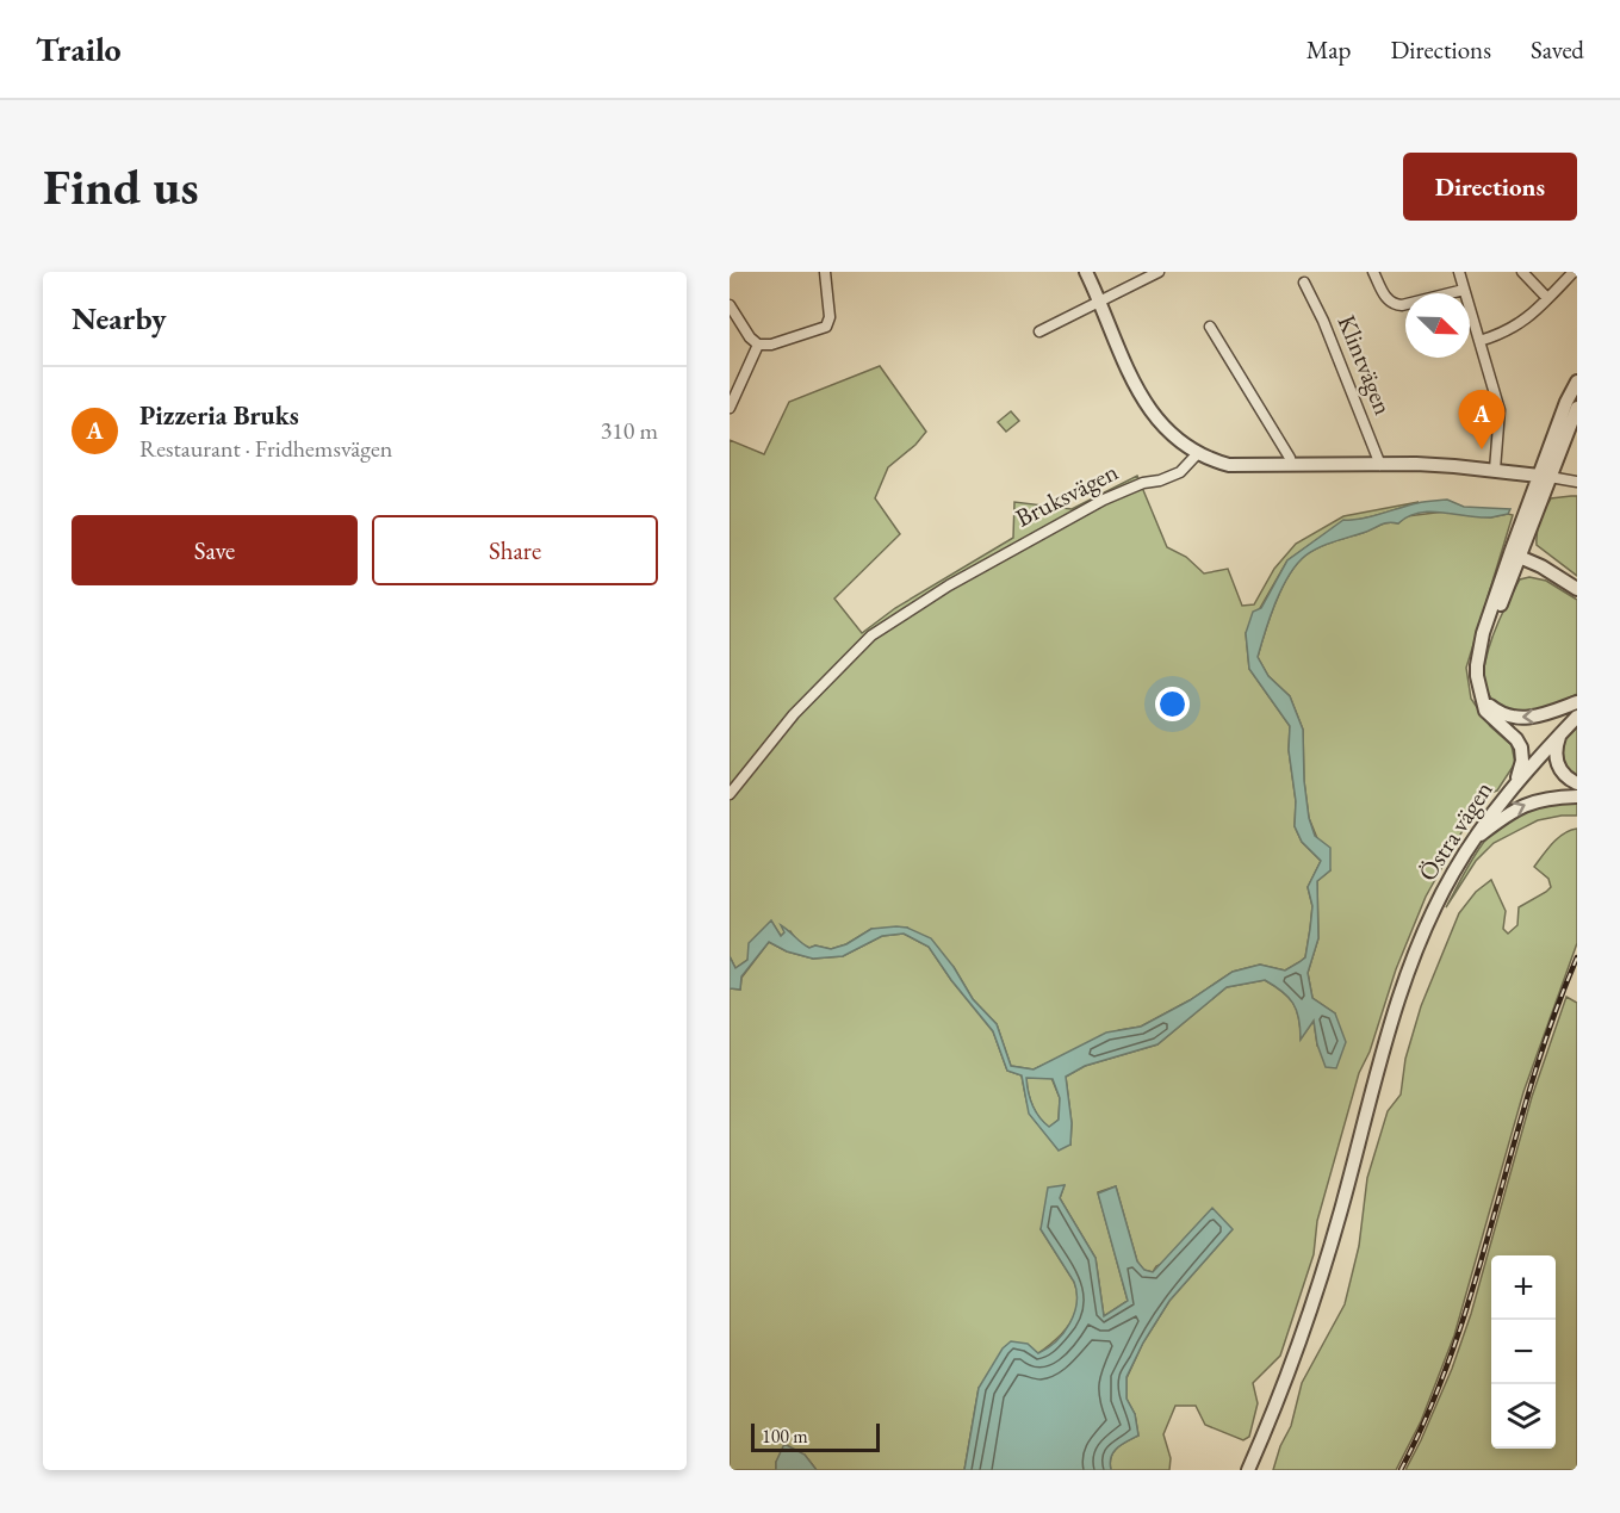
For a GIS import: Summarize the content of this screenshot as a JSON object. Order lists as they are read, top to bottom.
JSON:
{
  "streets": {
    "street": ["Klintvägen", "Bruksvägen", "Östra vägen"]
  },
  "scale_bar": "100 m",
  "north": "bottom right",
  "page": {
    "header": "Trailo",
    "nav": ["Map", "Directions", "Saved"],
    "buttons": [
      "Directions",
      ["Save", "Share"]
    ],
    "title": "Find us",
    "heading": "Nearby",
    "list": [
      {
        "mark": "A",
        "name": "Pizzeria Bruks",
        "note": "Restaurant · Fridhemsvägen",
        "value": "310 m"
      }
    ],
    "pins": "A",
    "map_buttons": ["+", "−"],
    "scale": "100 m"
  }
}
